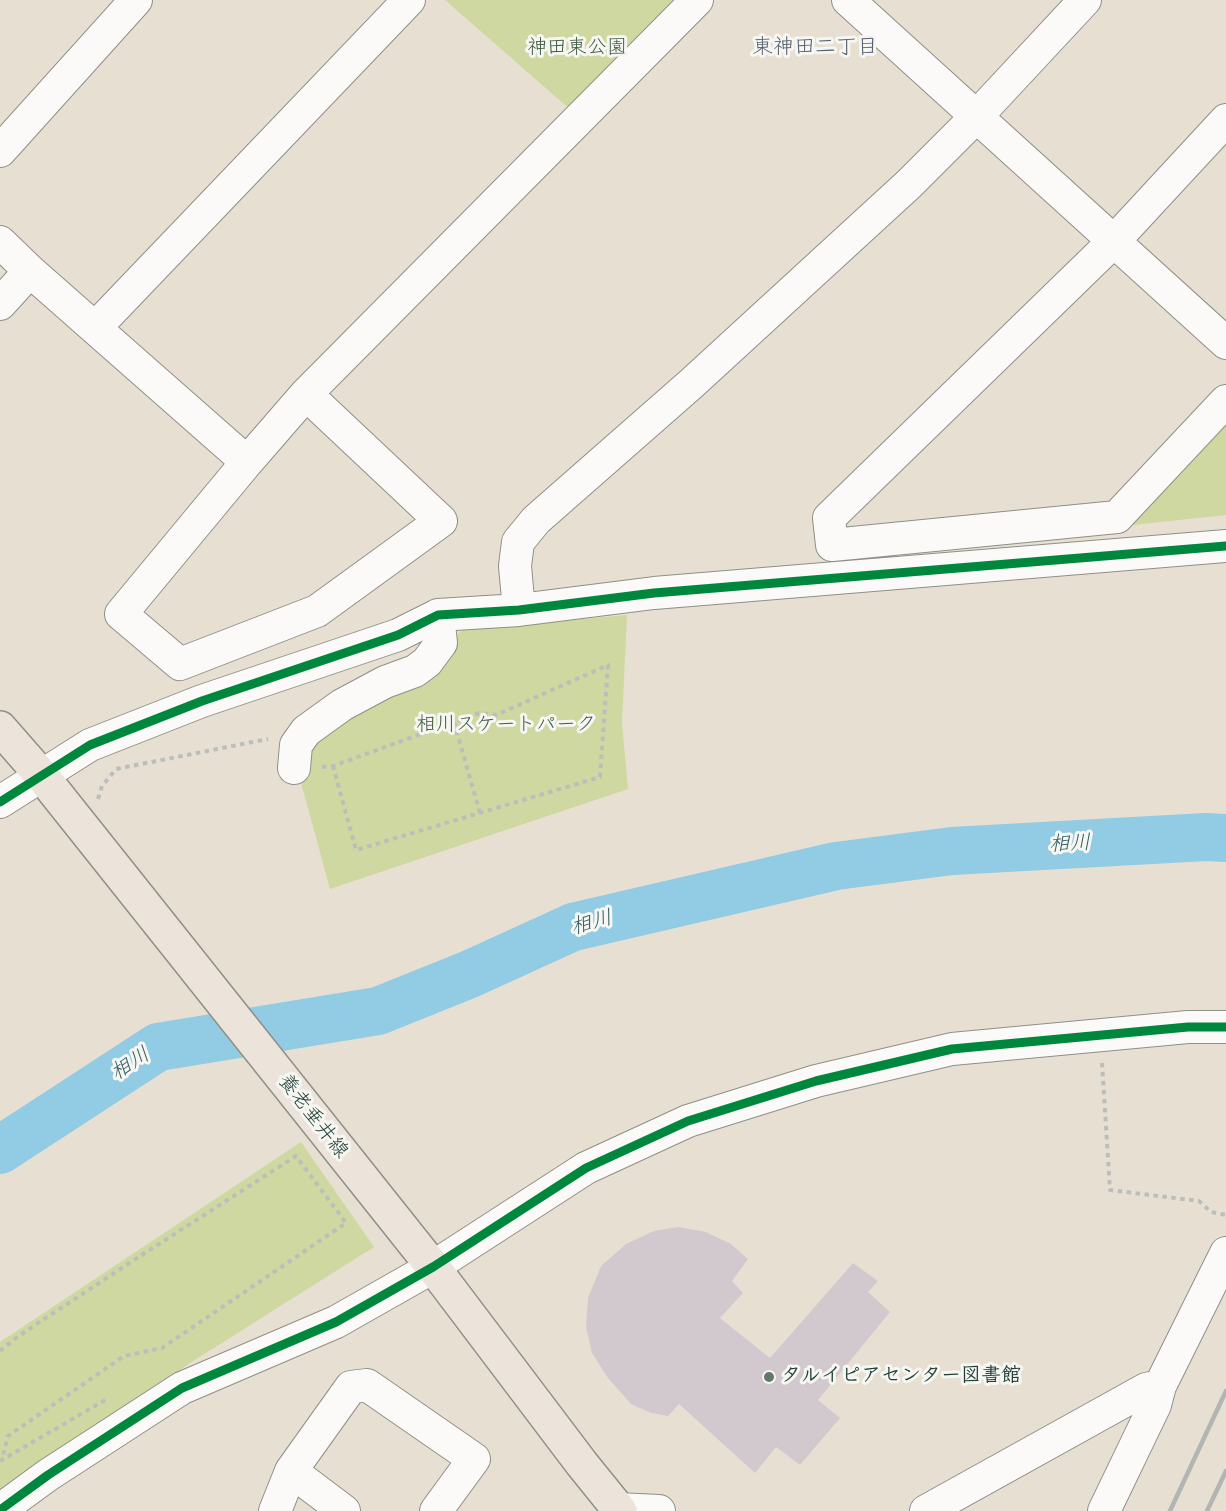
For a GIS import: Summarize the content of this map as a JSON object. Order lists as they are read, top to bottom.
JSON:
{
  "streets": {
    "main road": ["養老垂井線"]
  },
  "districts": ["東神田二丁目"],
  "water": ["相川"],
  "parks": ["神田東公園", "相川スケートパーク"],
  "places": ["タルイピアセンター図書館"]
}
